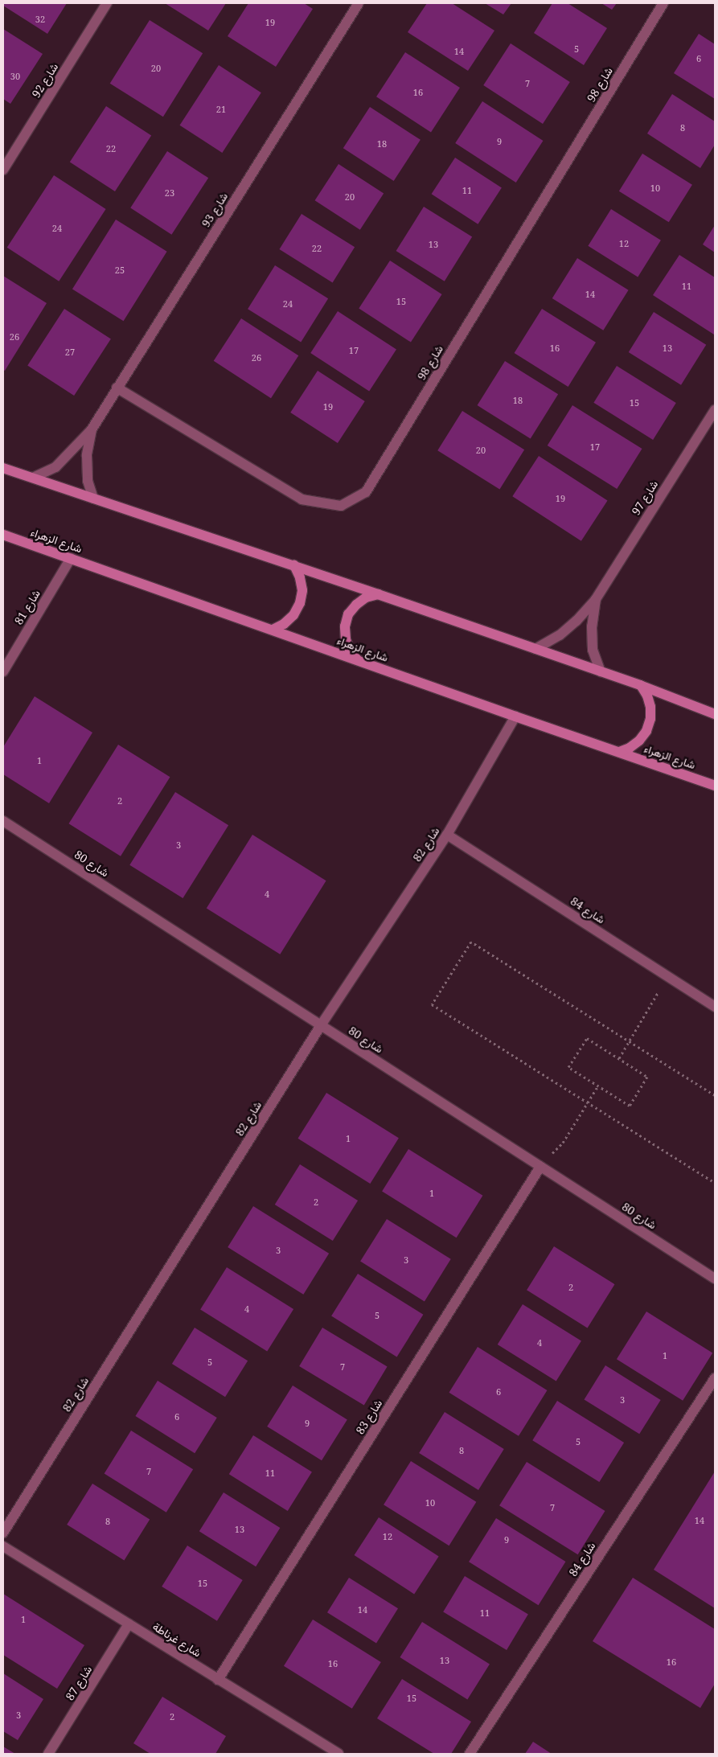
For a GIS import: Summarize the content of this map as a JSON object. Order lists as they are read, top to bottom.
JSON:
{
  "streets": {
    "street": [
      "شارع 92",
      "شارع 98",
      "شارع 93",
      "شارع 97",
      "شارع الزهراء",
      "شارع 81",
      "شارع 82",
      "شارع 80",
      "شارع 84",
      "شارع 83",
      "شارع غرناطة",
      "شارع 87"
    ]
  },
  "crossings": [
    ["شارع 98", "شارع 93"],
    ["شارع الزهراء", "شارع 81"],
    ["شارع الزهراء", "شارع 82"],
    ["شارع 82", "شارع 80"],
    ["شارع 82", "شارع 84"],
    ["شارع 80", "شارع 83"],
    ["شارع 83", "شارع غرناطة"],
    ["شارع غرناطة", "شارع 87"]
  ],
  "house_numbers": [
    "32",
    "19",
    "5",
    "14",
    "6",
    "20",
    "30",
    "7",
    "16",
    "21",
    "8",
    "9",
    "18",
    "22",
    "10",
    "11",
    "23",
    "20",
    "24",
    "12",
    "13",
    "22",
    "25",
    "11",
    "14",
    "15",
    "24",
    "26",
    "16",
    "13",
    "17",
    "27",
    "26",
    "18",
    "15",
    "19",
    "17",
    "20",
    "19",
    "1",
    "2",
    "3",
    "4",
    "1",
    "1",
    "2",
    "3",
    "3",
    "2",
    "4",
    "5",
    "4",
    "1",
    "5",
    "7",
    "6",
    "3",
    "6",
    "9",
    "5",
    "8",
    "7",
    "11",
    "10",
    "7",
    "14",
    "8",
    "13",
    "12",
    "9",
    "15",
    "14",
    "11",
    "1",
    "13",
    "16",
    "16",
    "15",
    "3",
    "2"
  ]
}
